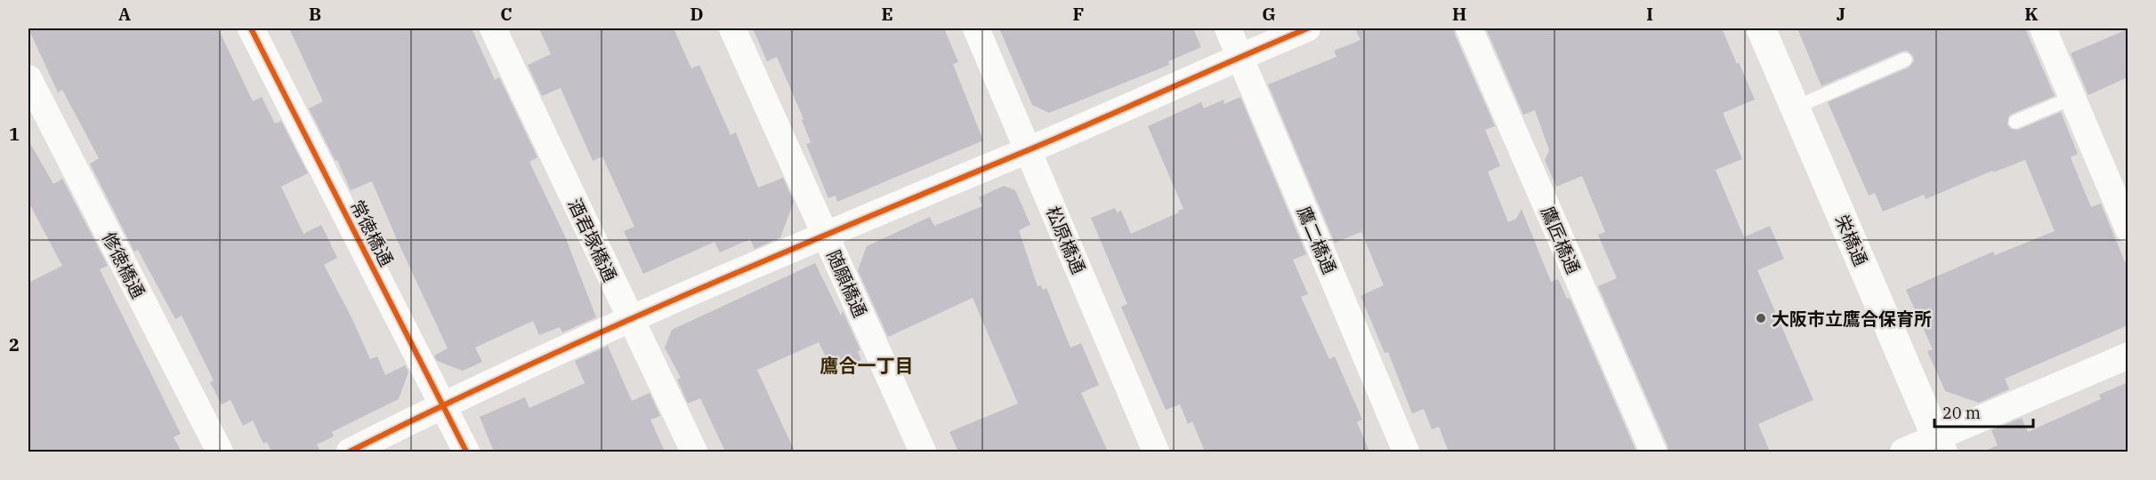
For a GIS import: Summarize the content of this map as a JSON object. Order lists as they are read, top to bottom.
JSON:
{
  "streets": {
    "street": [
      "常徳橋通",
      "酒君塚橋通",
      "松原橋通",
      "鷹二橋通",
      "鷹匠橋通",
      "栄橋通",
      "修徳橋通",
      "随願橋通"
    ]
  },
  "districts": ["鷹合一丁目"],
  "places": ["大阪市立鷹合保育所"],
  "scale_bar": "20 m",
  "grid": {
    "columns": [
      "A",
      "B",
      "C",
      "D",
      "E",
      "F",
      "G",
      "H",
      "I",
      "J",
      "K"
    ],
    "rows": ["1", "2"]
  }
}
